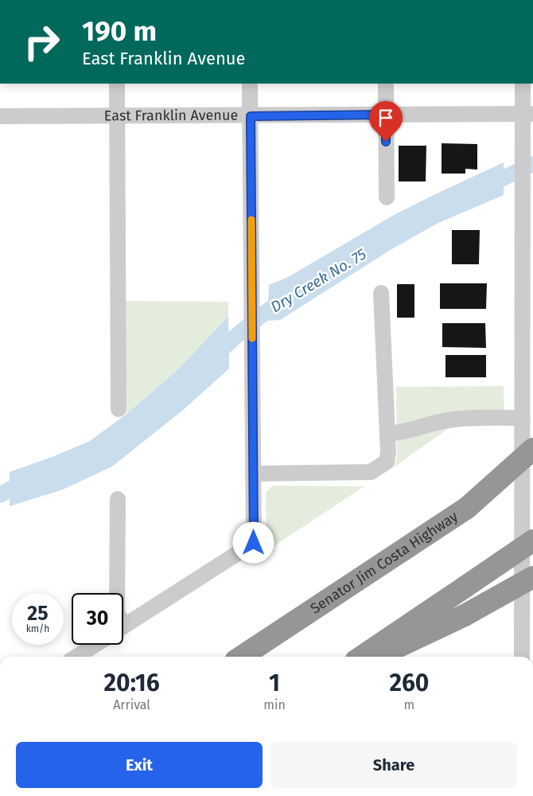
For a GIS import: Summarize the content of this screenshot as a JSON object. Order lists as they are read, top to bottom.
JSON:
{
  "streets": {
    "highway": ["Senator Jim Costa Highway"],
    "street": ["East Franklin Avenue"]
  },
  "water": ["Dry Creek No. 75"],
  "page": {
    "turn": ["190 m", "East Franklin Avenue"],
    "speed": "25 km/h",
    "limit": "30",
    "eta": [
      "20:16",
      "Arrival",
      "1",
      "min",
      "260",
      "m"
    ],
    "buttons": ["Exit", "Share"]
  }
}
